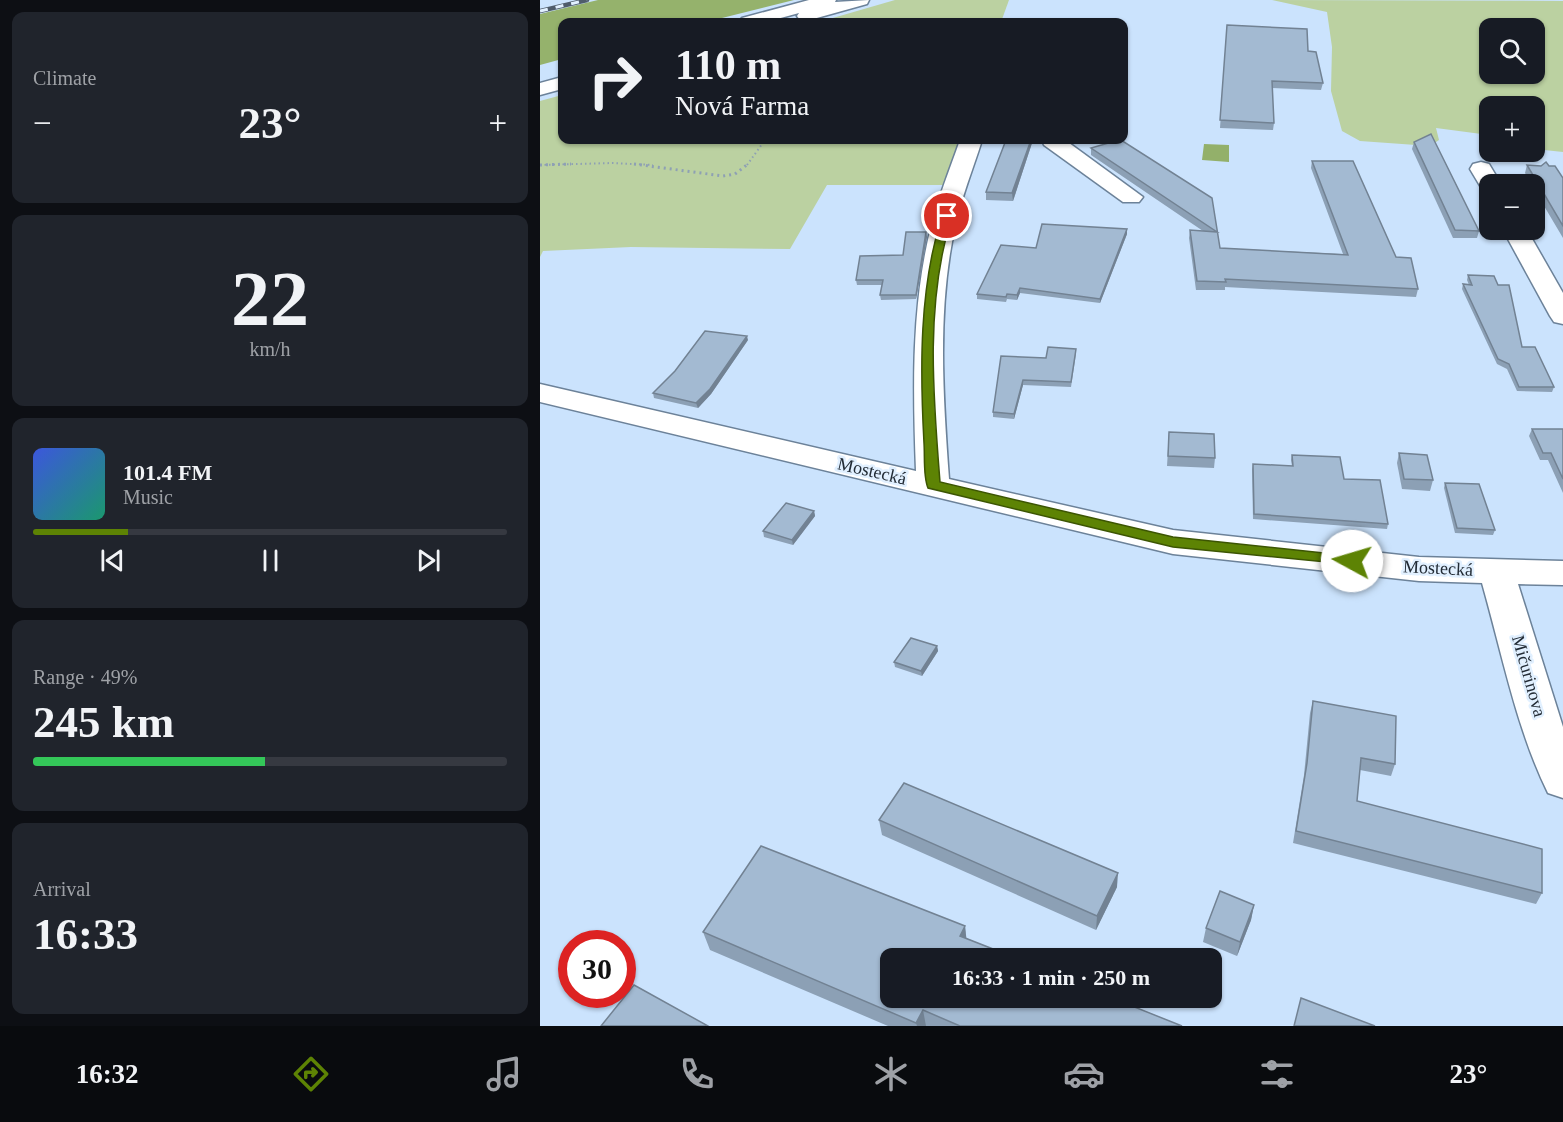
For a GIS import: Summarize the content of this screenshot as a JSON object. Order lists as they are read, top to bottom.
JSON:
{
  "streets": {
    "main road": ["Mostecká", "Mičurinova"]
  },
  "crossings": [
    ["Mostecká", "Mičurinova"]
  ],
  "page": {
    "tile": [
      "Climate",
      ["22", "km/h"],
      ["Range · 49%", "245 km"],
      ["Arrival", "16:33"]
    ],
    "map_buttons": ["+", "−"],
    "turn": ["110 m", "Nová Farma"],
    "heat": ["−", "23°", "+"],
    "song": ["101.4 FM", "Music"],
    "limit": "30",
    "trip": "16:33 · 1 min · 250 m",
    "tabs": ["16:32", "23°"]
  }
}
